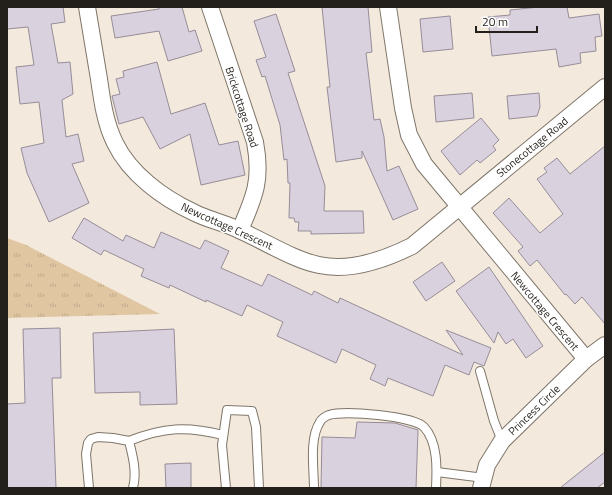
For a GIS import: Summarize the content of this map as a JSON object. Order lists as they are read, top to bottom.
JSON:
{
  "streets": {
    "street": [
      "Brickcottage Road",
      "Stonecottage Road",
      "Newcottage Crescent",
      "Princess Circle"
    ]
  },
  "crossings": [
    ["Brickcottage Road", "Newcottage Crescent"],
    ["Stonecottage Road", "Newcottage Crescent"],
    ["Newcottage Crescent", "Princess Circle"]
  ],
  "scale_bar": "20 m"
}
